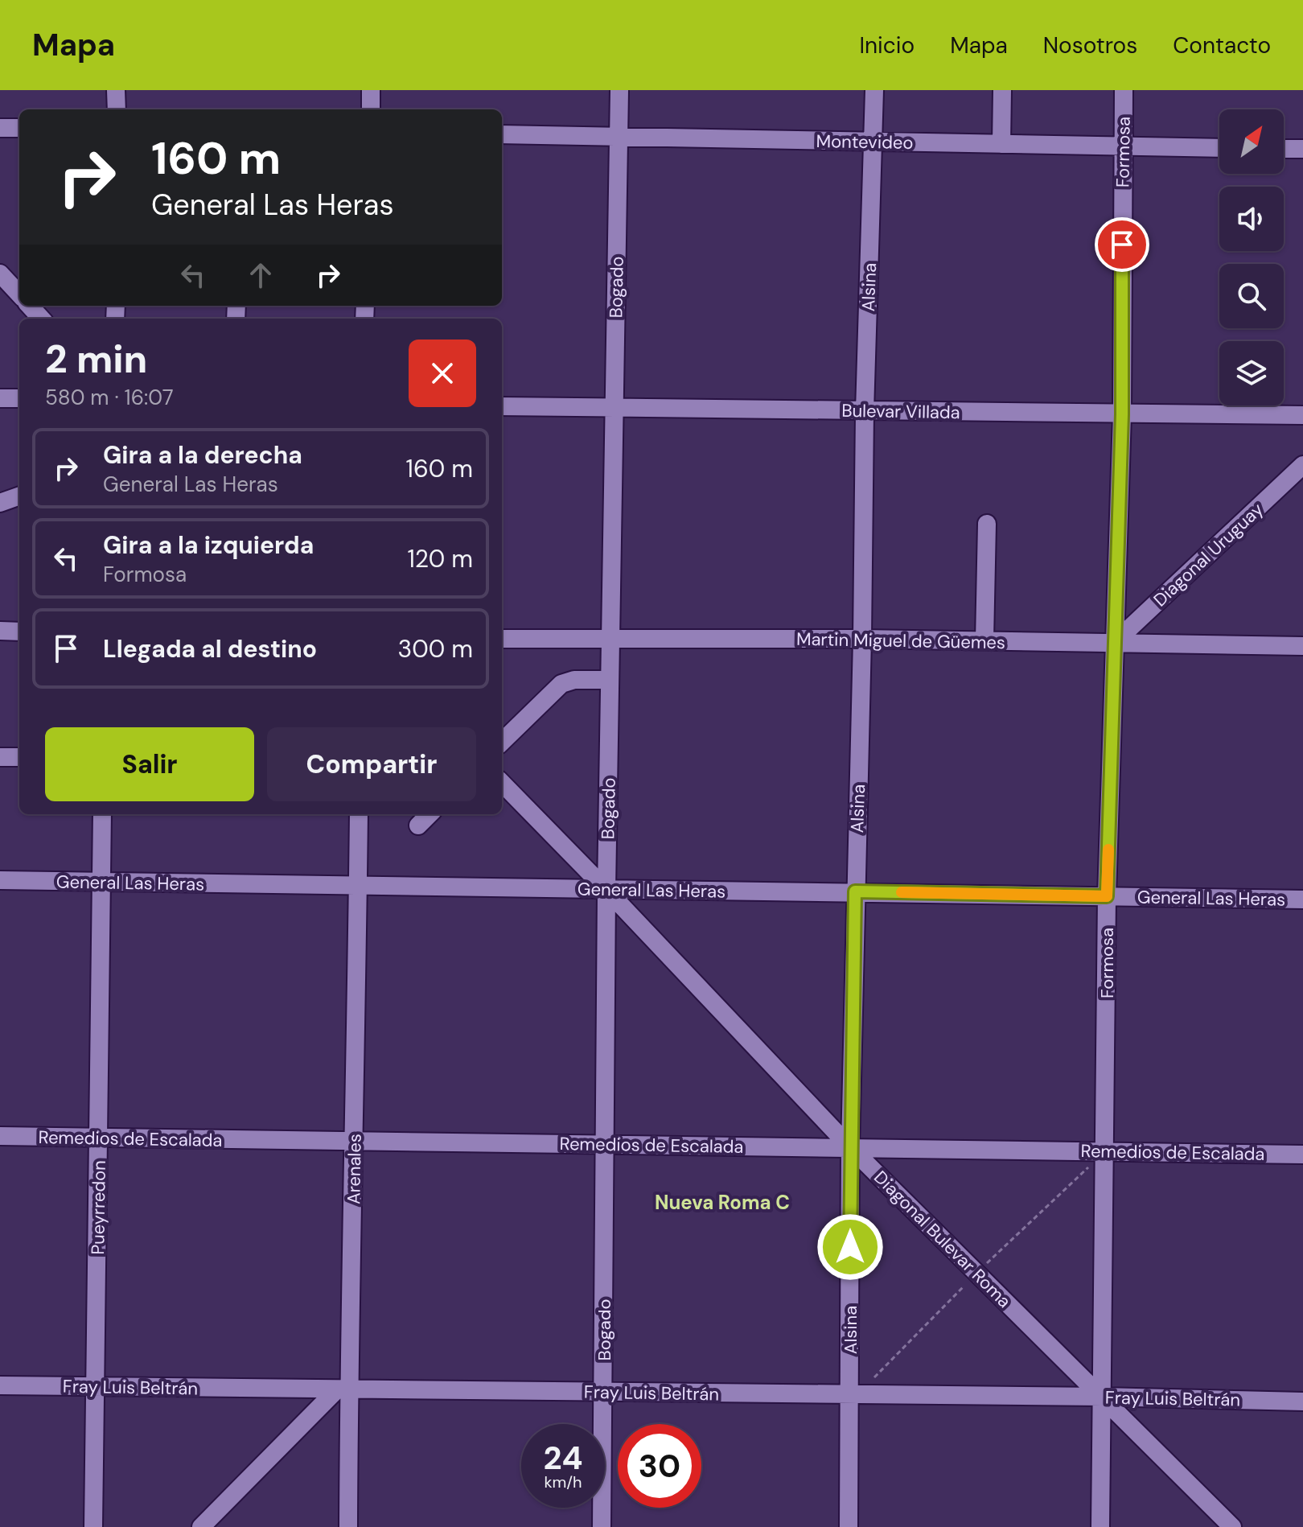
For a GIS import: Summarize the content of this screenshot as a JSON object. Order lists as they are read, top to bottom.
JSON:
{
  "streets": {
    "street": [
      "Montevideo",
      "Formosa",
      "Bogado",
      "Alsina",
      "Bulevar Villada",
      "Diagonal Uruguay",
      "Martin Miguel de Güemes",
      "General Las Heras",
      "Remedios de Escalada",
      "Arenales",
      "Pueyrredon",
      "Diagonal Bulevar Roma",
      "Fray Luis Beltrán"
    ]
  },
  "crossings": [
    ["Montevideo", "Formosa"],
    ["Montevideo", "Bogado"],
    ["Montevideo", "Alsina"],
    ["Formosa", "Bulevar Villada"],
    ["Formosa", "Diagonal Uruguay"],
    ["Formosa", "Martin Miguel de Güemes"],
    ["Formosa", "General Las Heras"],
    ["Formosa", "Remedios de Escalada"],
    ["Formosa", "Diagonal Bulevar Roma"],
    ["Formosa", "Fray Luis Beltrán"],
    ["Bogado", "Bulevar Villada"],
    ["Bogado", "Martin Miguel de Güemes"],
    ["Bogado", "General Las Heras"],
    ["Bogado", "Remedios de Escalada"],
    ["Bogado", "Diagonal Bulevar Roma"],
    ["Bogado", "Fray Luis Beltrán"],
    ["Alsina", "Bulevar Villada"],
    ["Alsina", "Martin Miguel de Güemes"],
    ["Alsina", "General Las Heras"],
    ["Alsina", "Remedios de Escalada"],
    ["Alsina", "Diagonal Bulevar Roma"],
    ["Alsina", "Fray Luis Beltrán"],
    ["Diagonal Uruguay", "Martin Miguel de Güemes"],
    ["General Las Heras", "Arenales"],
    ["General Las Heras", "Pueyrredon"],
    ["General Las Heras", "Diagonal Bulevar Roma"],
    ["Remedios de Escalada", "Arenales"],
    ["Remedios de Escalada", "Pueyrredon"],
    ["Remedios de Escalada", "Diagonal Bulevar Roma"],
    ["Arenales", "Fray Luis Beltrán"],
    ["Pueyrredon", "Fray Luis Beltrán"],
    ["Diagonal Bulevar Roma", "Fray Luis Beltrán"]
  ],
  "districts": ["Nueva Roma C"],
  "north": "top right",
  "page": {
    "header": "Mapa",
    "nav": [
      "Inicio",
      "Mapa",
      "Nosotros",
      "Contacto"
    ],
    "turn": ["160 m", "General Las Heras"],
    "heading": ["2 min", "580 m · 16:07"],
    "list": [
      {
        "name": "Gira a la derecha",
        "note": "General Las Heras",
        "value": "160 m"
      },
      {
        "name": "Gira a la izquierda",
        "note": "Formosa",
        "value": "120 m"
      },
      {
        "name": "Llegada al destino",
        "value": "300 m"
      }
    ],
    "buttons": ["Salir", "Compartir"],
    "speed": "24 km/h",
    "limit": "30"
  }
}
